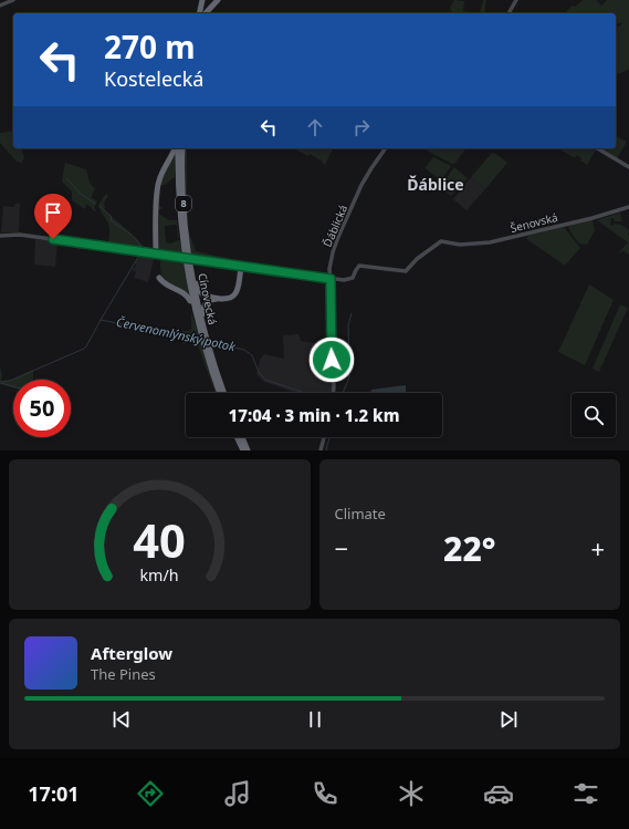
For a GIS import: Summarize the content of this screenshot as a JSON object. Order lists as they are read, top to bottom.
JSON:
{
  "streets": {
    "highway": ["8", "Cínovecká"],
    "main road": ["Šenovská", "Ďáblická"]
  },
  "crossings": [
    ["Šenovská", "Ďáblická"]
  ],
  "districts": ["Ďáblice"],
  "water": ["Červenomlýnský potok"],
  "page": {
    "turn": ["270 m", "Kostelecká"],
    "limit": "50",
    "trip": "17:04 · 3 min · 1.2 km",
    "tile": "Climate",
    "heat": ["−", "22°", "+"],
    "song": ["Afterglow", "The Pines"],
    "tabs": "17:01",
    "gauge": ["40", "km/h"]
  }
}
